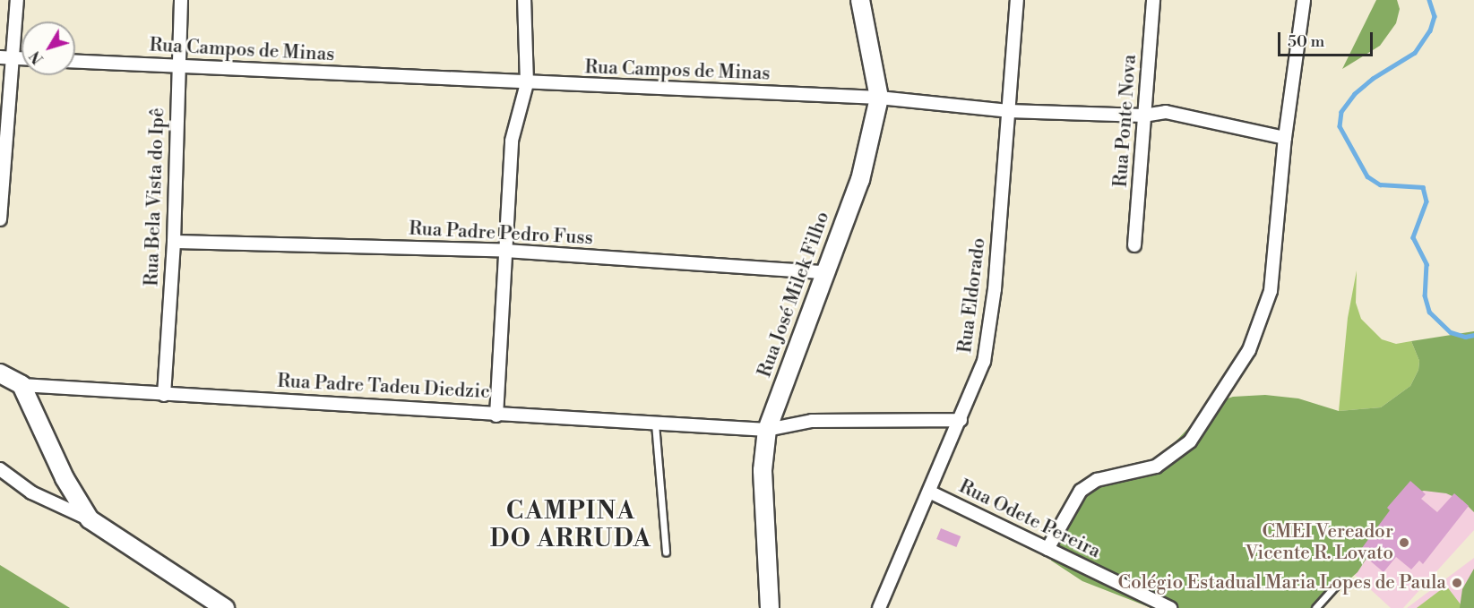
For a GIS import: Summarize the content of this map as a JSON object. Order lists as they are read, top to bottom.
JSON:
{
  "streets": {
    "street": [
      "Rua Campos de Minas",
      "Rua Ponte Nova",
      "Rua Bela Vista do Ipê",
      "Rua Padre Pedro Fuss",
      "Rua José Milek Filho",
      "Rua Eldorado",
      "Rua Padre Tadeu Diedzic",
      "Rua Odete Pereira"
    ]
  },
  "crossings": [
    ["Rua Campos de Minas", "Rua Ponte Nova"],
    ["Rua Campos de Minas", "Rua Bela Vista do Ipê"],
    ["Rua Campos de Minas", "Rua José Milek Filho"],
    ["Rua Campos de Minas", "Rua Eldorado"],
    ["Rua Bela Vista do Ipê", "Rua Padre Pedro Fuss"],
    ["Rua Bela Vista do Ipê", "Rua Padre Tadeu Diedzic"],
    ["Rua Padre Pedro Fuss", "Rua José Milek Filho"],
    ["Rua José Milek Filho", "Rua Padre Tadeu Diedzic"],
    ["Rua Eldorado", "Rua Padre Tadeu Diedzic"],
    ["Rua Eldorado", "Rua Odete Pereira"]
  ],
  "districts": ["CAMPINA DO ARRUDA"],
  "places": ["CMEI Vereador Vicente R. Lovato", "Colégio Estadual Maria Lopes de Paula"],
  "scale_bar": "50 m",
  "north": "bottom left"
}
